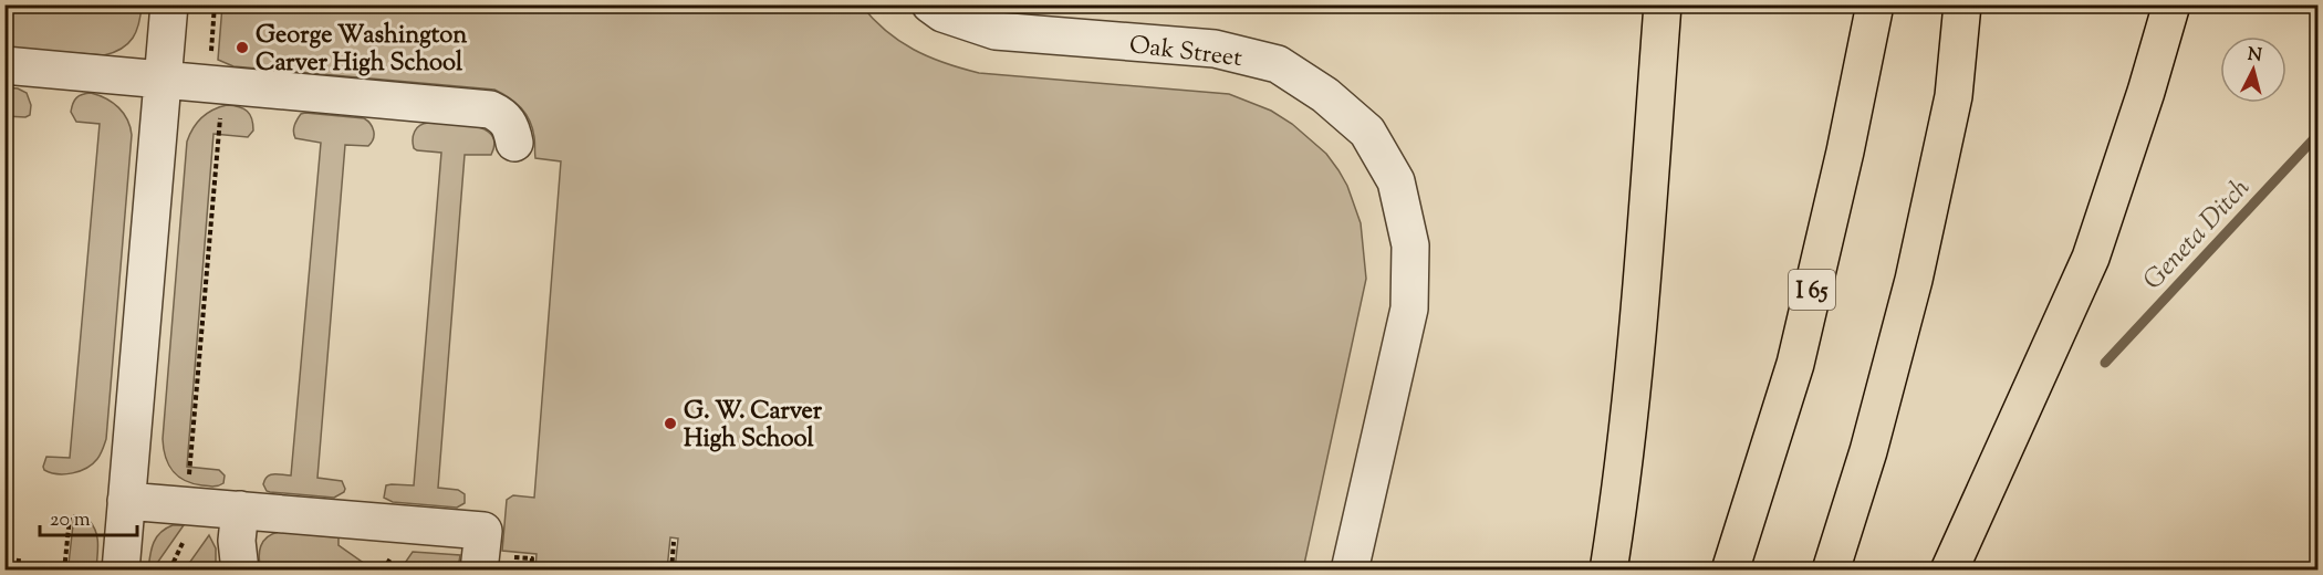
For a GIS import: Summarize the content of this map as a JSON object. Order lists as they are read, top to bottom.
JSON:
{
  "streets": {
    "highway": ["I 65"],
    "street": ["Oak Street"]
  },
  "water": ["Geneta Ditch"],
  "places": ["George Washington Carver High School", "G. W. Carver High School"],
  "scale_bar": "20 m",
  "north": "top"
}
